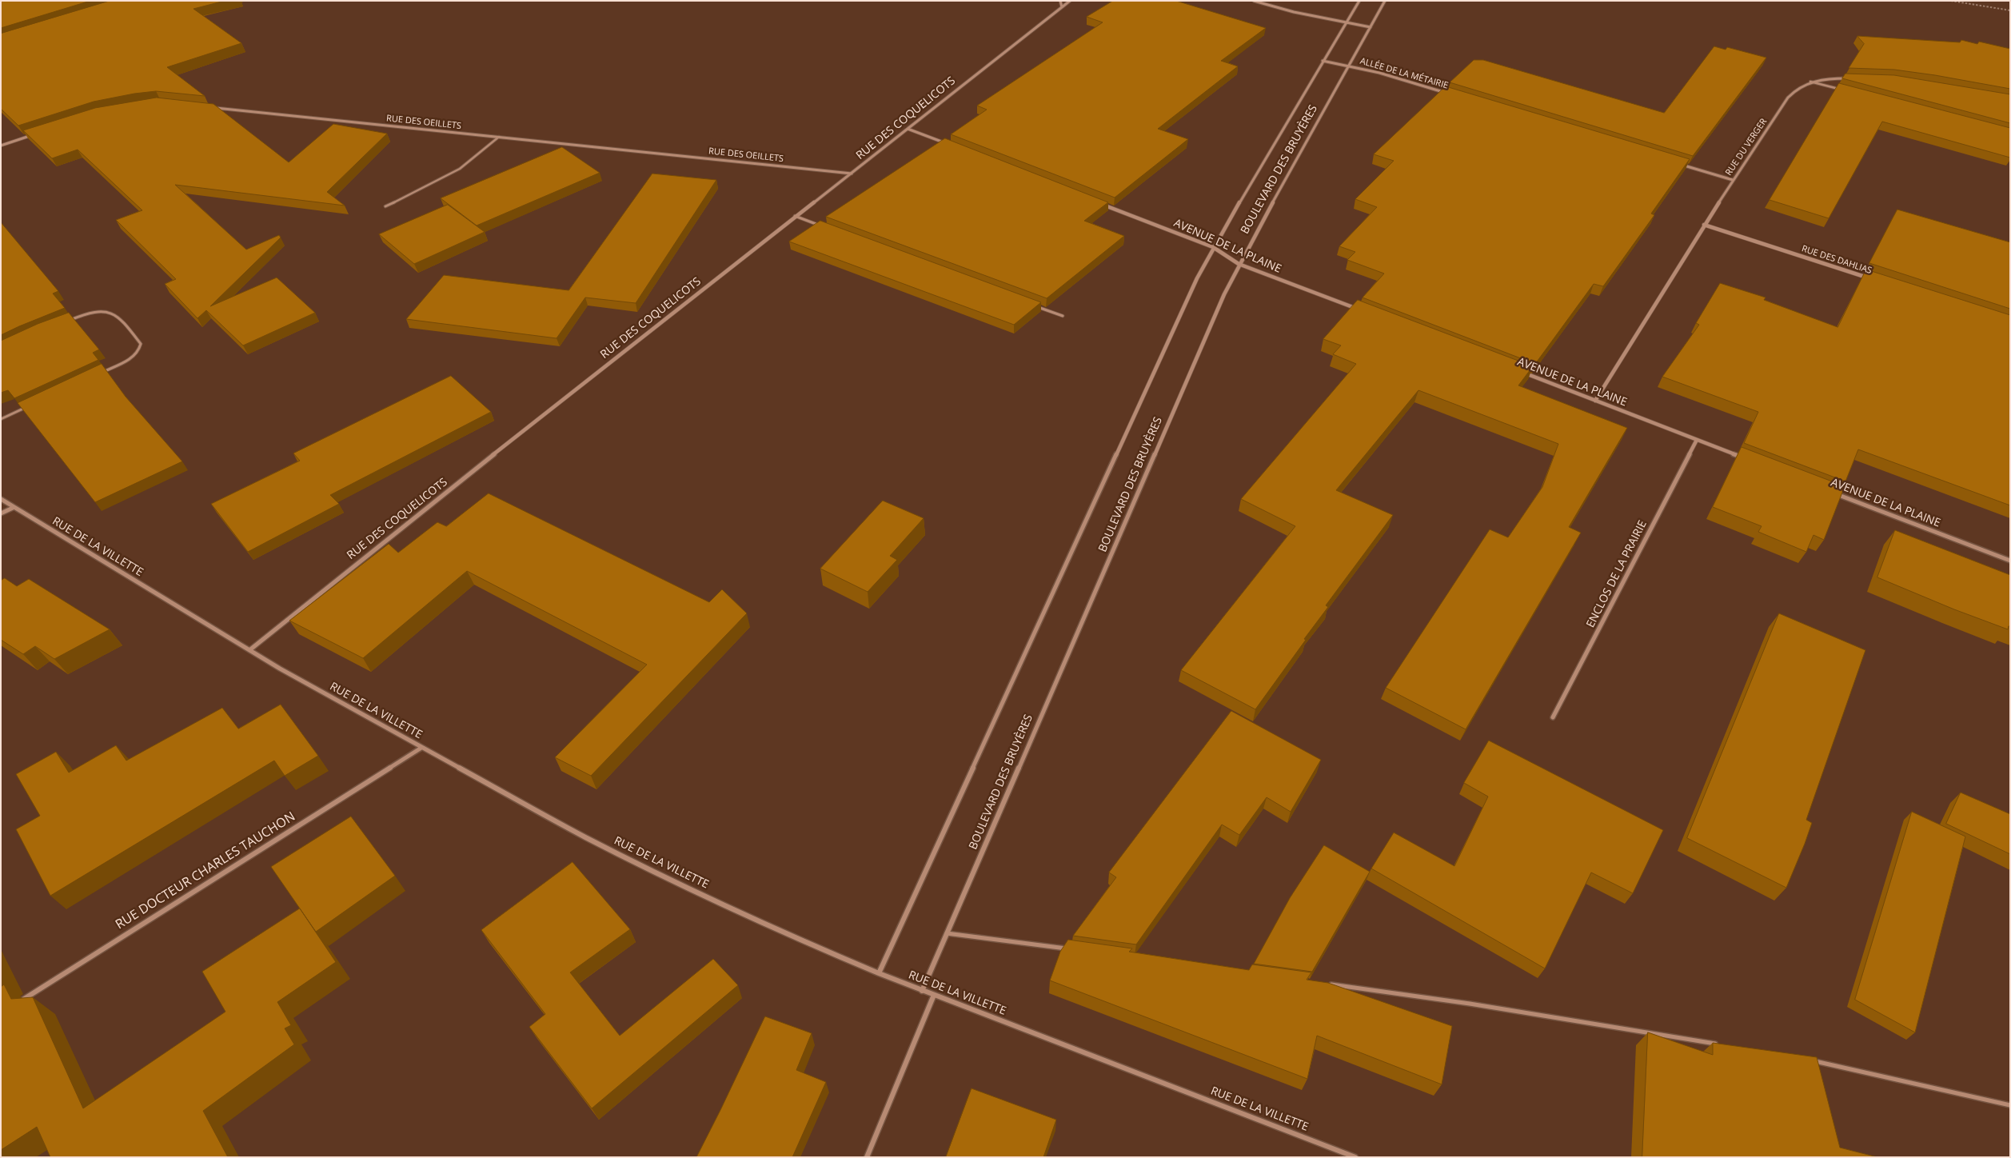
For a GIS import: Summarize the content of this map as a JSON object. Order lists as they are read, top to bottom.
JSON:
{
  "streets": {
    "street": [
      "ALLÉE DE LA MÉTAIRIE",
      "RUE DES COQUELICOTS",
      "RUE DES OEILLETS",
      "RUE DU VERGER",
      "BOULEVARD DES BRUYÈRES",
      "AVENUE DE LA PLAINE",
      "RUE DES DAHLIAS",
      "RUE DE LA VILLETTE",
      "ENCLOS DE LA PRAIRIE",
      "RUE DOCTEUR CHARLES TAUCHON"
    ]
  },
  "crossings": [
    ["ALLÉE DE LA MÉTAIRIE", "BOULEVARD DES BRUYÈRES"],
    ["RUE DES COQUELICOTS", "RUE DES OEILLETS"],
    ["RUE DES COQUELICOTS", "RUE DE LA VILLETTE"],
    ["RUE DU VERGER", "AVENUE DE LA PLAINE"],
    ["RUE DU VERGER", "RUE DES DAHLIAS"],
    ["BOULEVARD DES BRUYÈRES", "AVENUE DE LA PLAINE"],
    ["BOULEVARD DES BRUYÈRES", "RUE DE LA VILLETTE"],
    ["AVENUE DE LA PLAINE", "ENCLOS DE LA PRAIRIE"],
    ["RUE DE LA VILLETTE", "RUE DOCTEUR CHARLES TAUCHON"]
  ]
}
